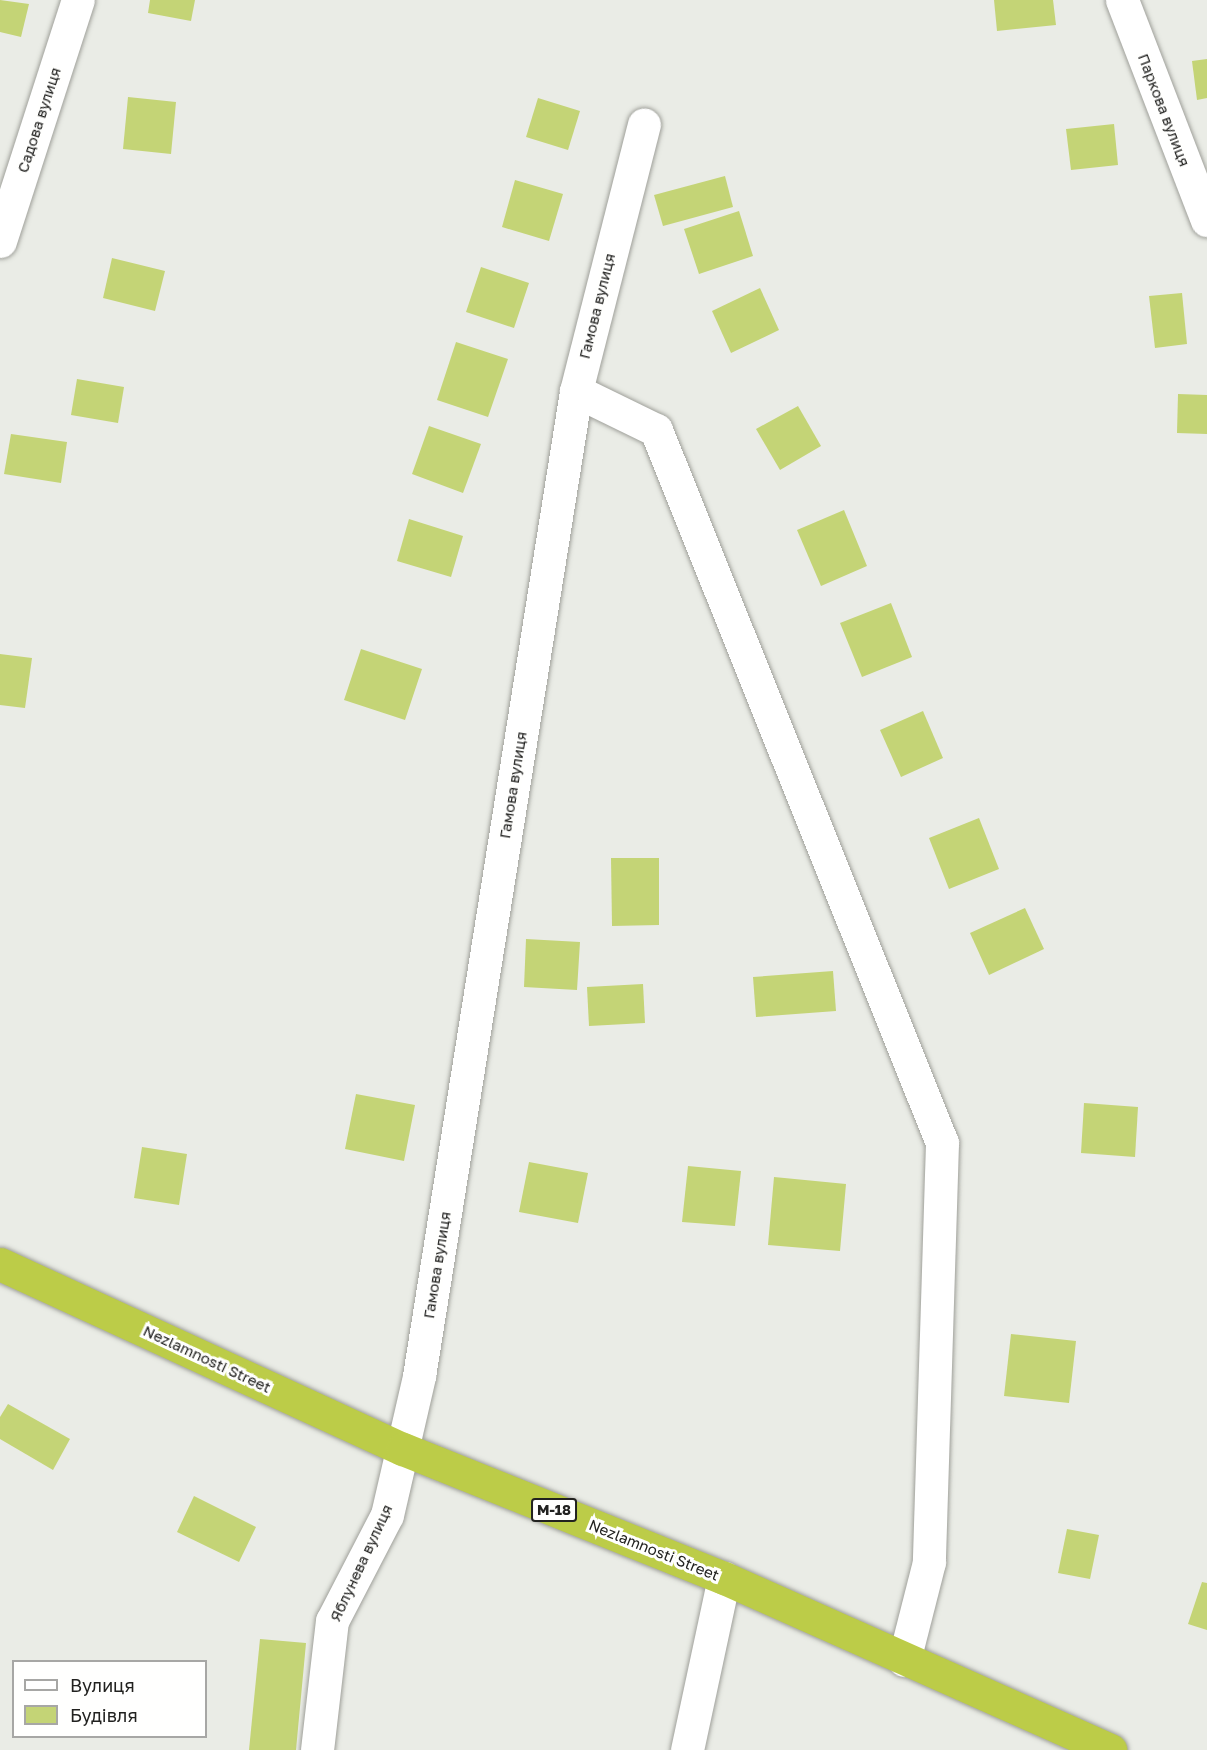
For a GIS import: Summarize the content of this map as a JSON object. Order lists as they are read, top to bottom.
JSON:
{
  "streets": {
    "highway": ["Nezlamnosti Street", "М-18"],
    "street": [
      "Паркова вулиця",
      "Садова вулиця",
      "Гамова вулиця",
      "Яблунева вулиця"
    ]
  },
  "crossings": [
    ["Гамова вулиця", "Nezlamnosti Street"],
    ["Гамова вулиця", "Яблунева вулиця"],
    ["Nezlamnosti Street", "Яблунева вулиця"]
  ],
  "legend": ["Вулиця", "Будівля"]
}
